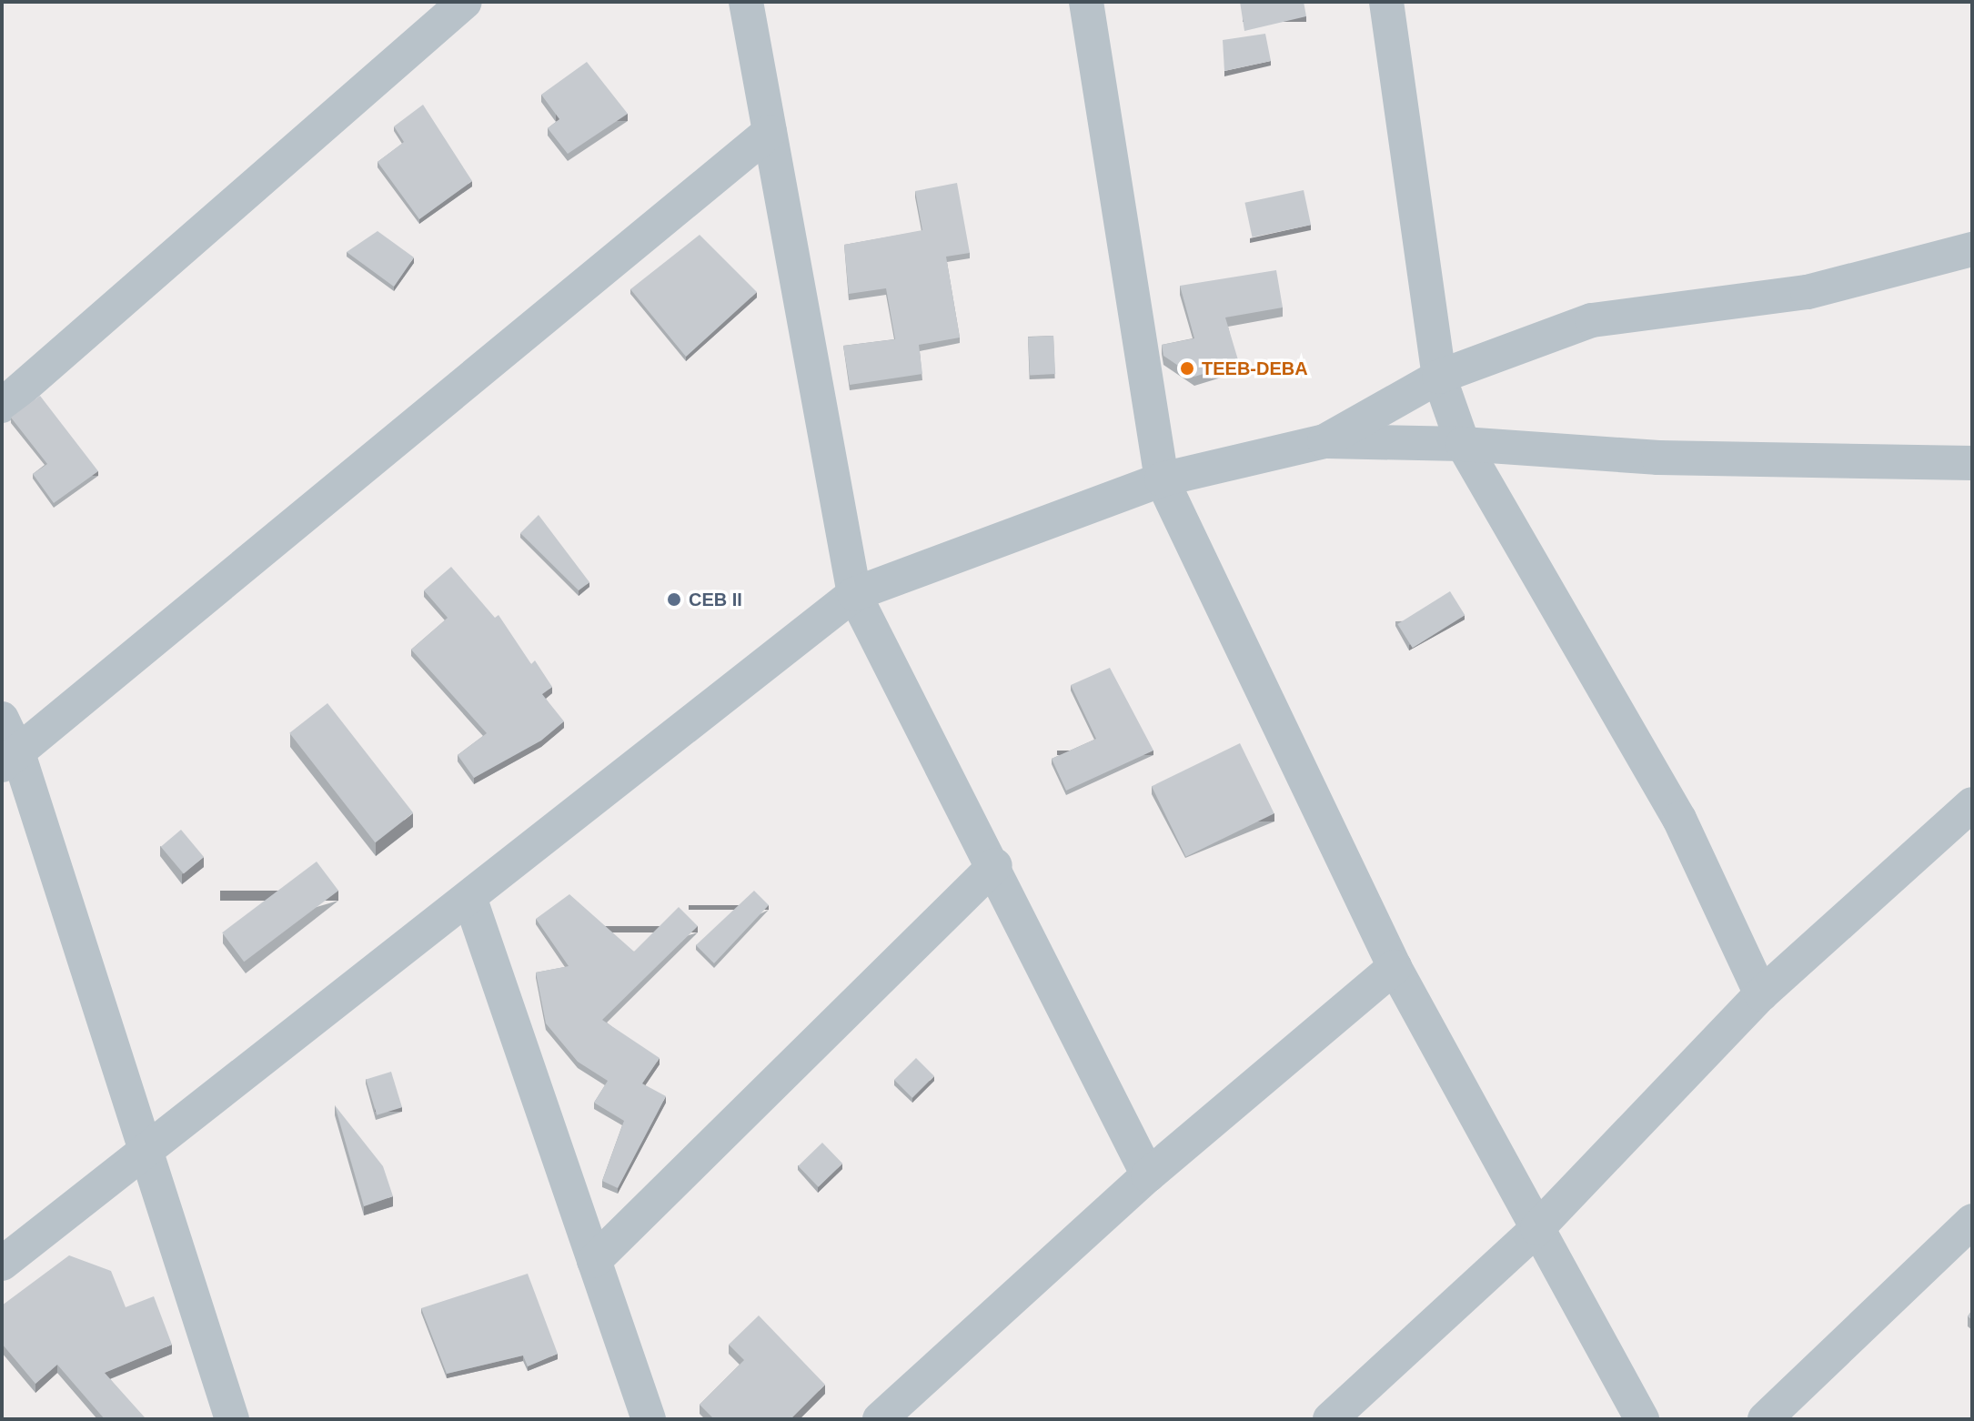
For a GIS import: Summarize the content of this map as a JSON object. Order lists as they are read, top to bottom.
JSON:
{
  "places": ["TEEB-DEBA", "CEB II"]
}
